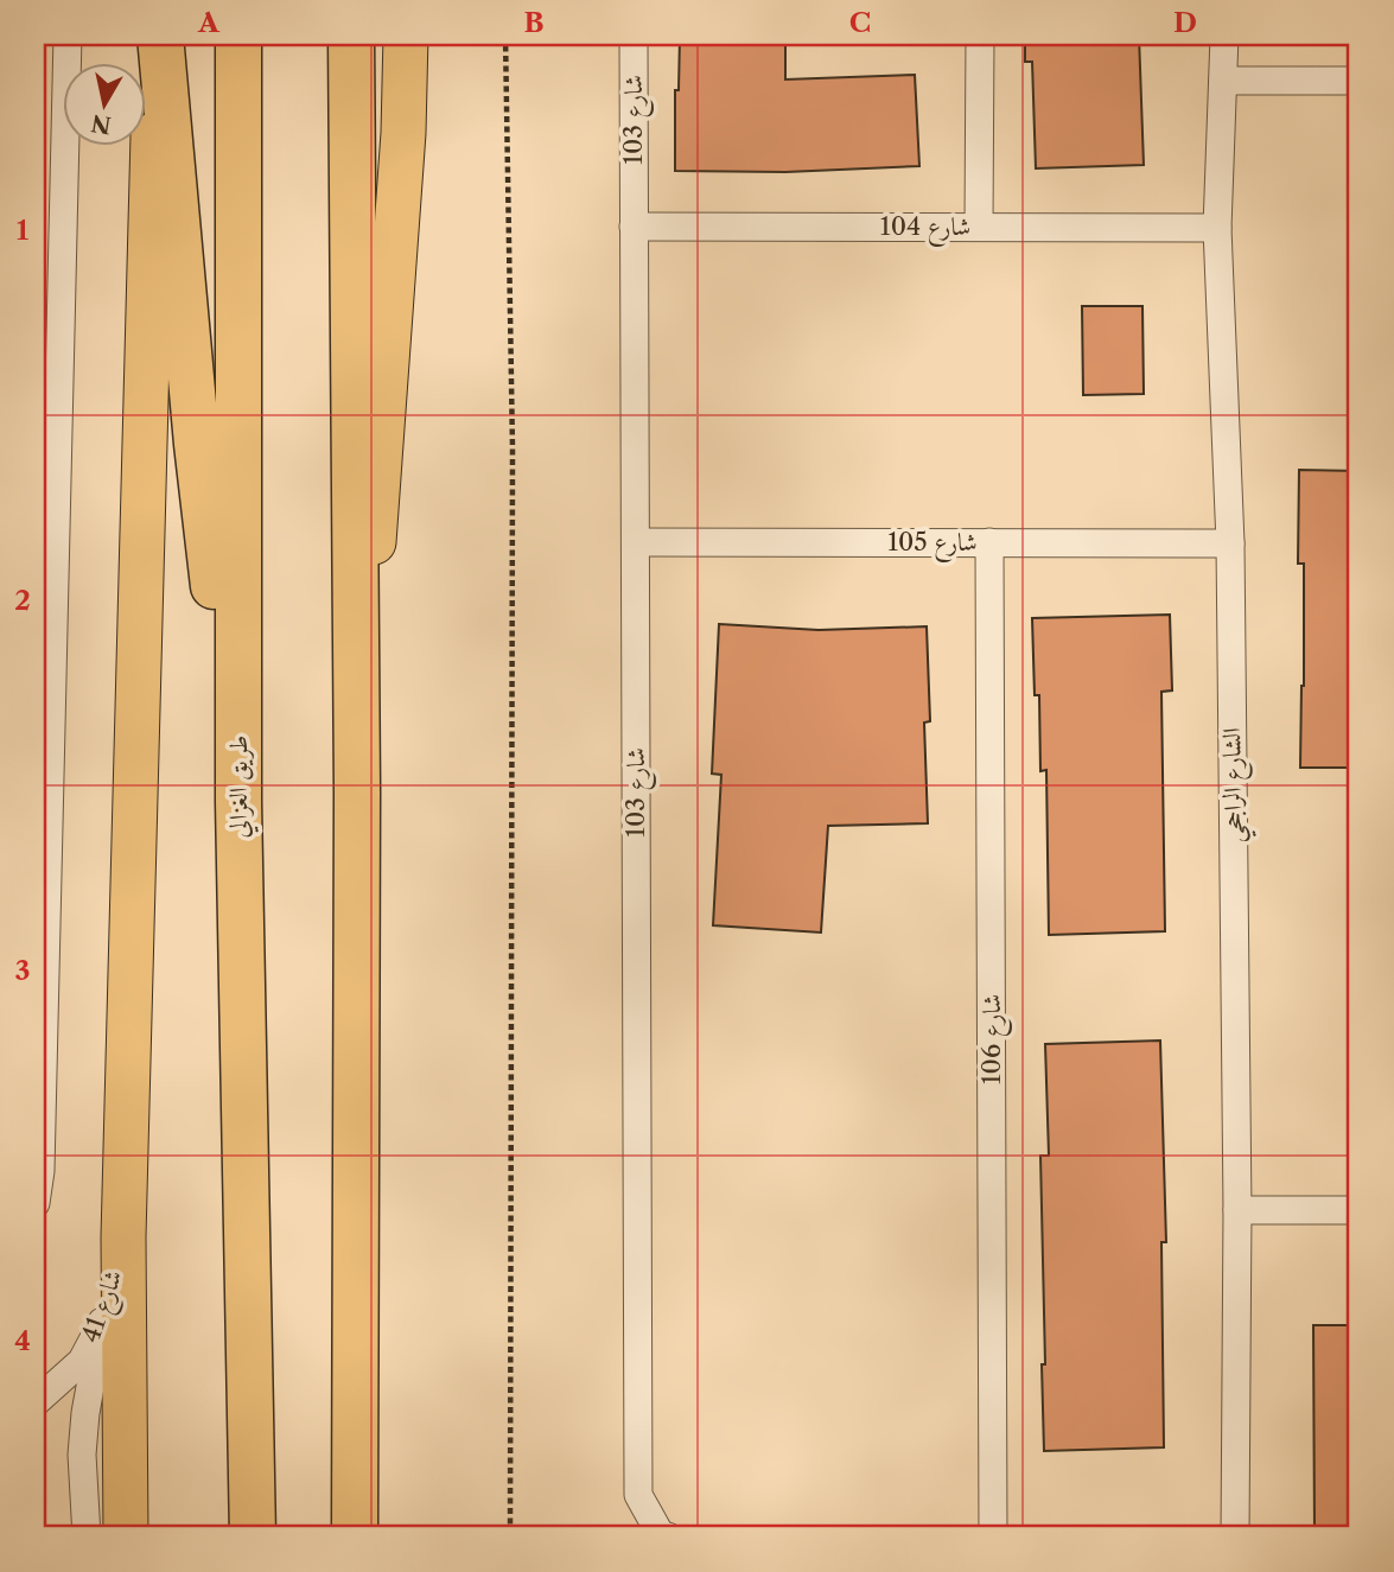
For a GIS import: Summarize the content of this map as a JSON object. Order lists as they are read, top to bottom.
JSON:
{
  "streets": {
    "highway": ["طريق الغزالي"],
    "street": [
      "شارع 103",
      "شارع 104",
      "شارع 105",
      "الشارع الراجحي",
      "شارع 106",
      "شارع 41"
    ]
  },
  "crossings": [
    ["شارع 103", "شارع 104"],
    ["شارع 103", "شارع 105"],
    ["شارع 104", "الشارع الراجحي"],
    ["شارع 105", "الشارع الراجحي"],
    ["شارع 105", "شارع 106"]
  ],
  "north": "bottom",
  "grid": {
    "columns": [
      "A",
      "B",
      "C",
      "D"
    ],
    "rows": [
      "1",
      "2",
      "3",
      "4"
    ]
  }
}
